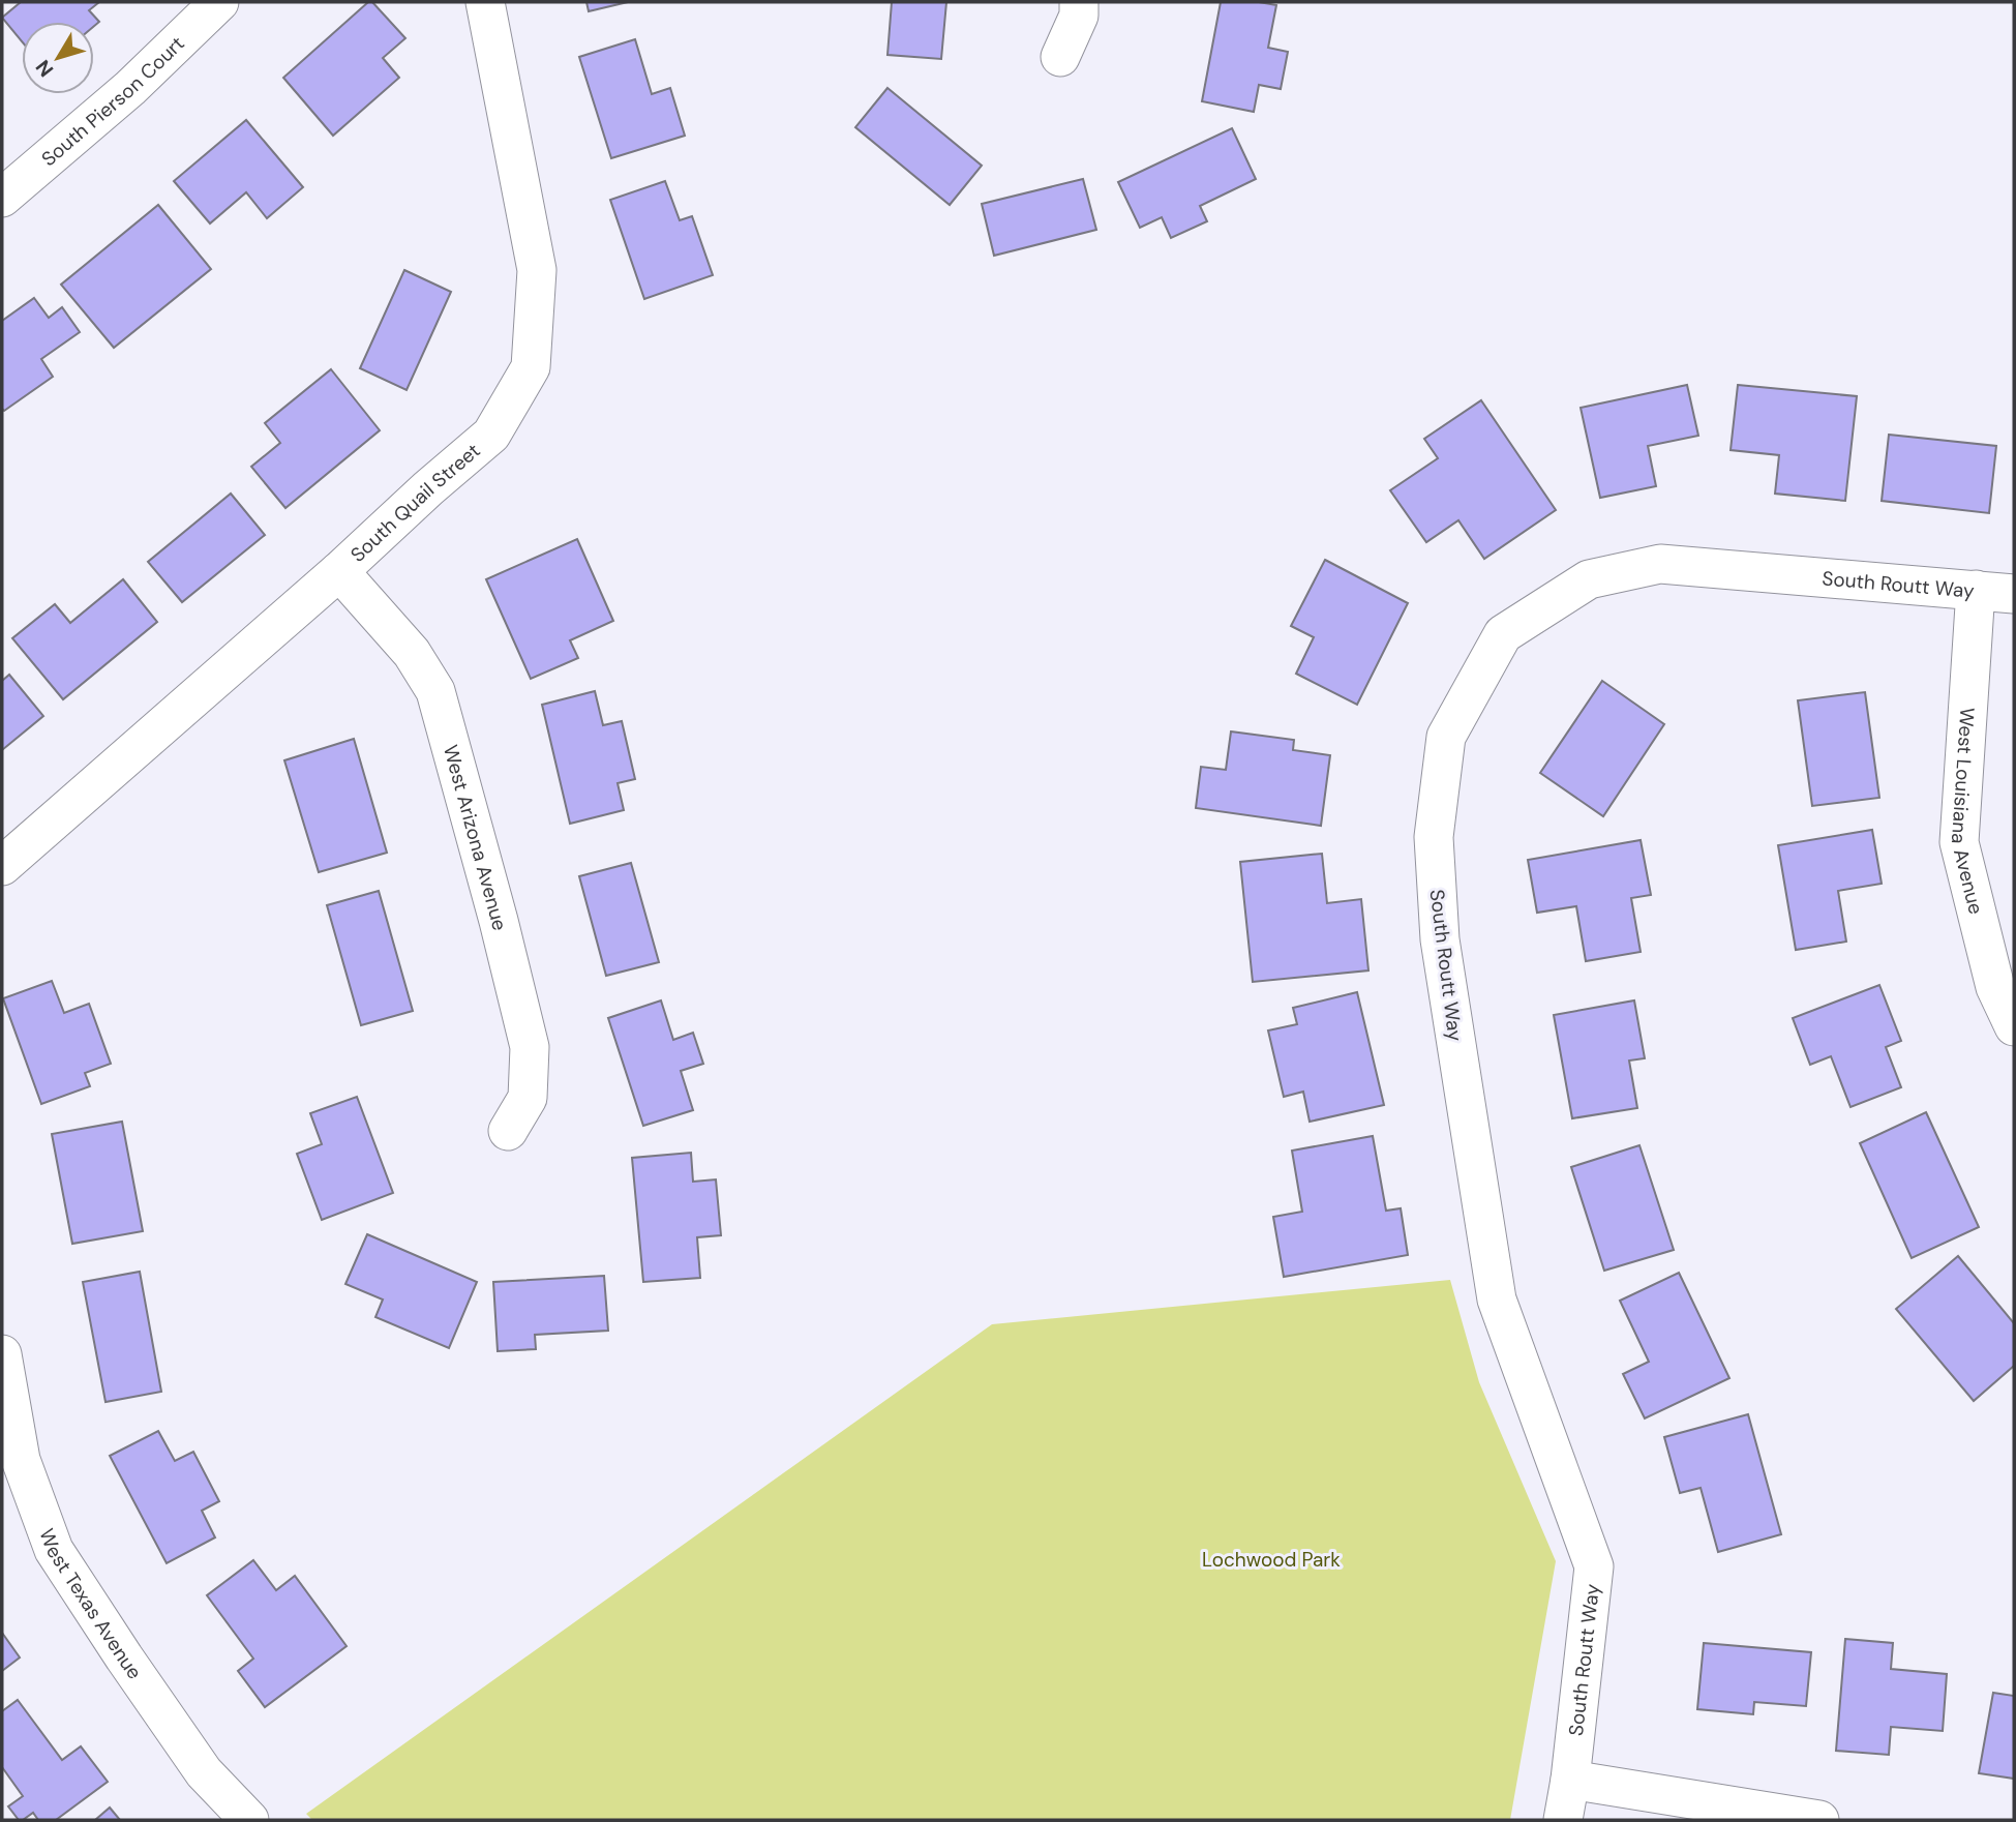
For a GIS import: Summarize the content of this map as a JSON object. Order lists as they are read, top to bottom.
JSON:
{
  "streets": {
    "street": [
      "South Pierson Court",
      "South Quail Street",
      "South Routt Way",
      "West Louisiana Avenue",
      "West Arizona Avenue",
      "West Texas Avenue"
    ]
  },
  "crossings": [
    ["South Quail Street", "West Arizona Avenue"],
    ["South Routt Way", "West Louisiana Avenue"]
  ],
  "parks": ["Lochwood Park"],
  "north": "bottom left"
}
